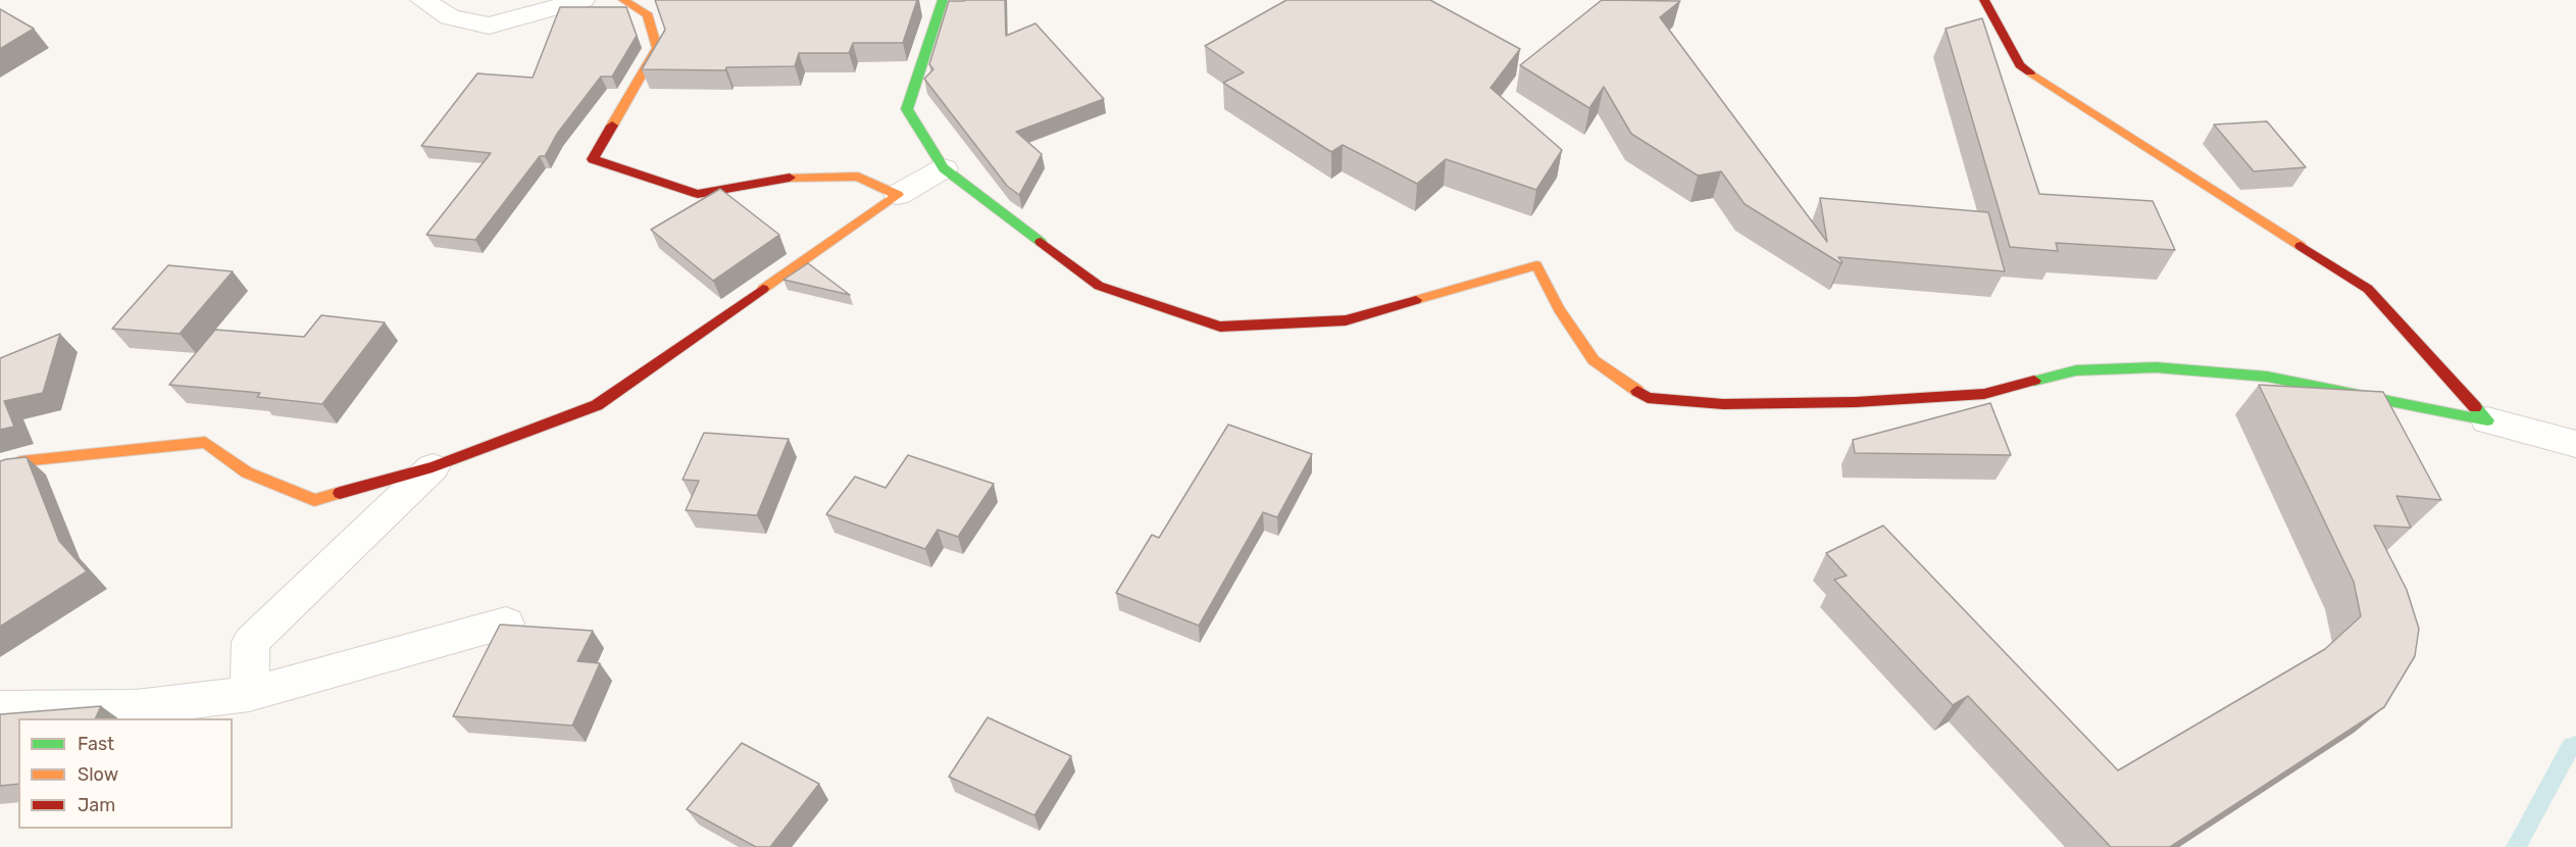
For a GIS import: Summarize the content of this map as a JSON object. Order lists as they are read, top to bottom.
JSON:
{
  "legend": ["Fast", "Slow", "Jam"]
}
